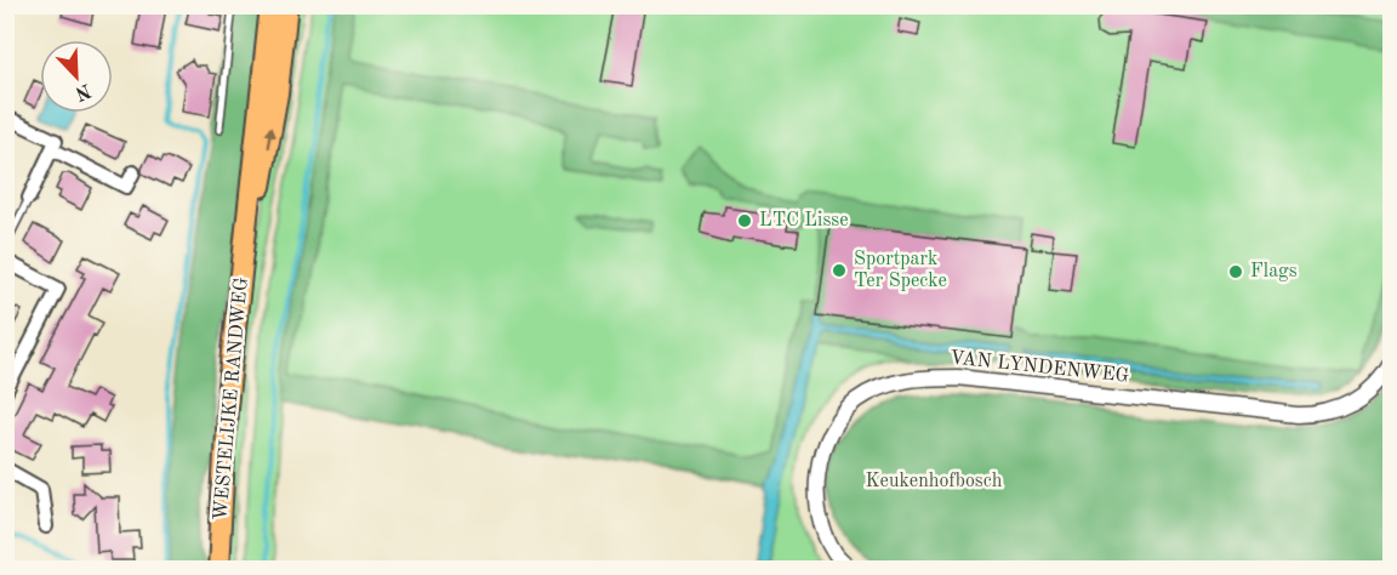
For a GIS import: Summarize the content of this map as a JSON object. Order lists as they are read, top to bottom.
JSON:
{
  "streets": {
    "main road": ["WESTELIJKE RANDWEG"],
    "street": ["VAN LYNDENWEG"]
  },
  "parks": ["Keukenhofbosch"],
  "places": ["LTC Lisse", "Sportpark Ter Specke", "Flags"],
  "north": "bottom right"
}
